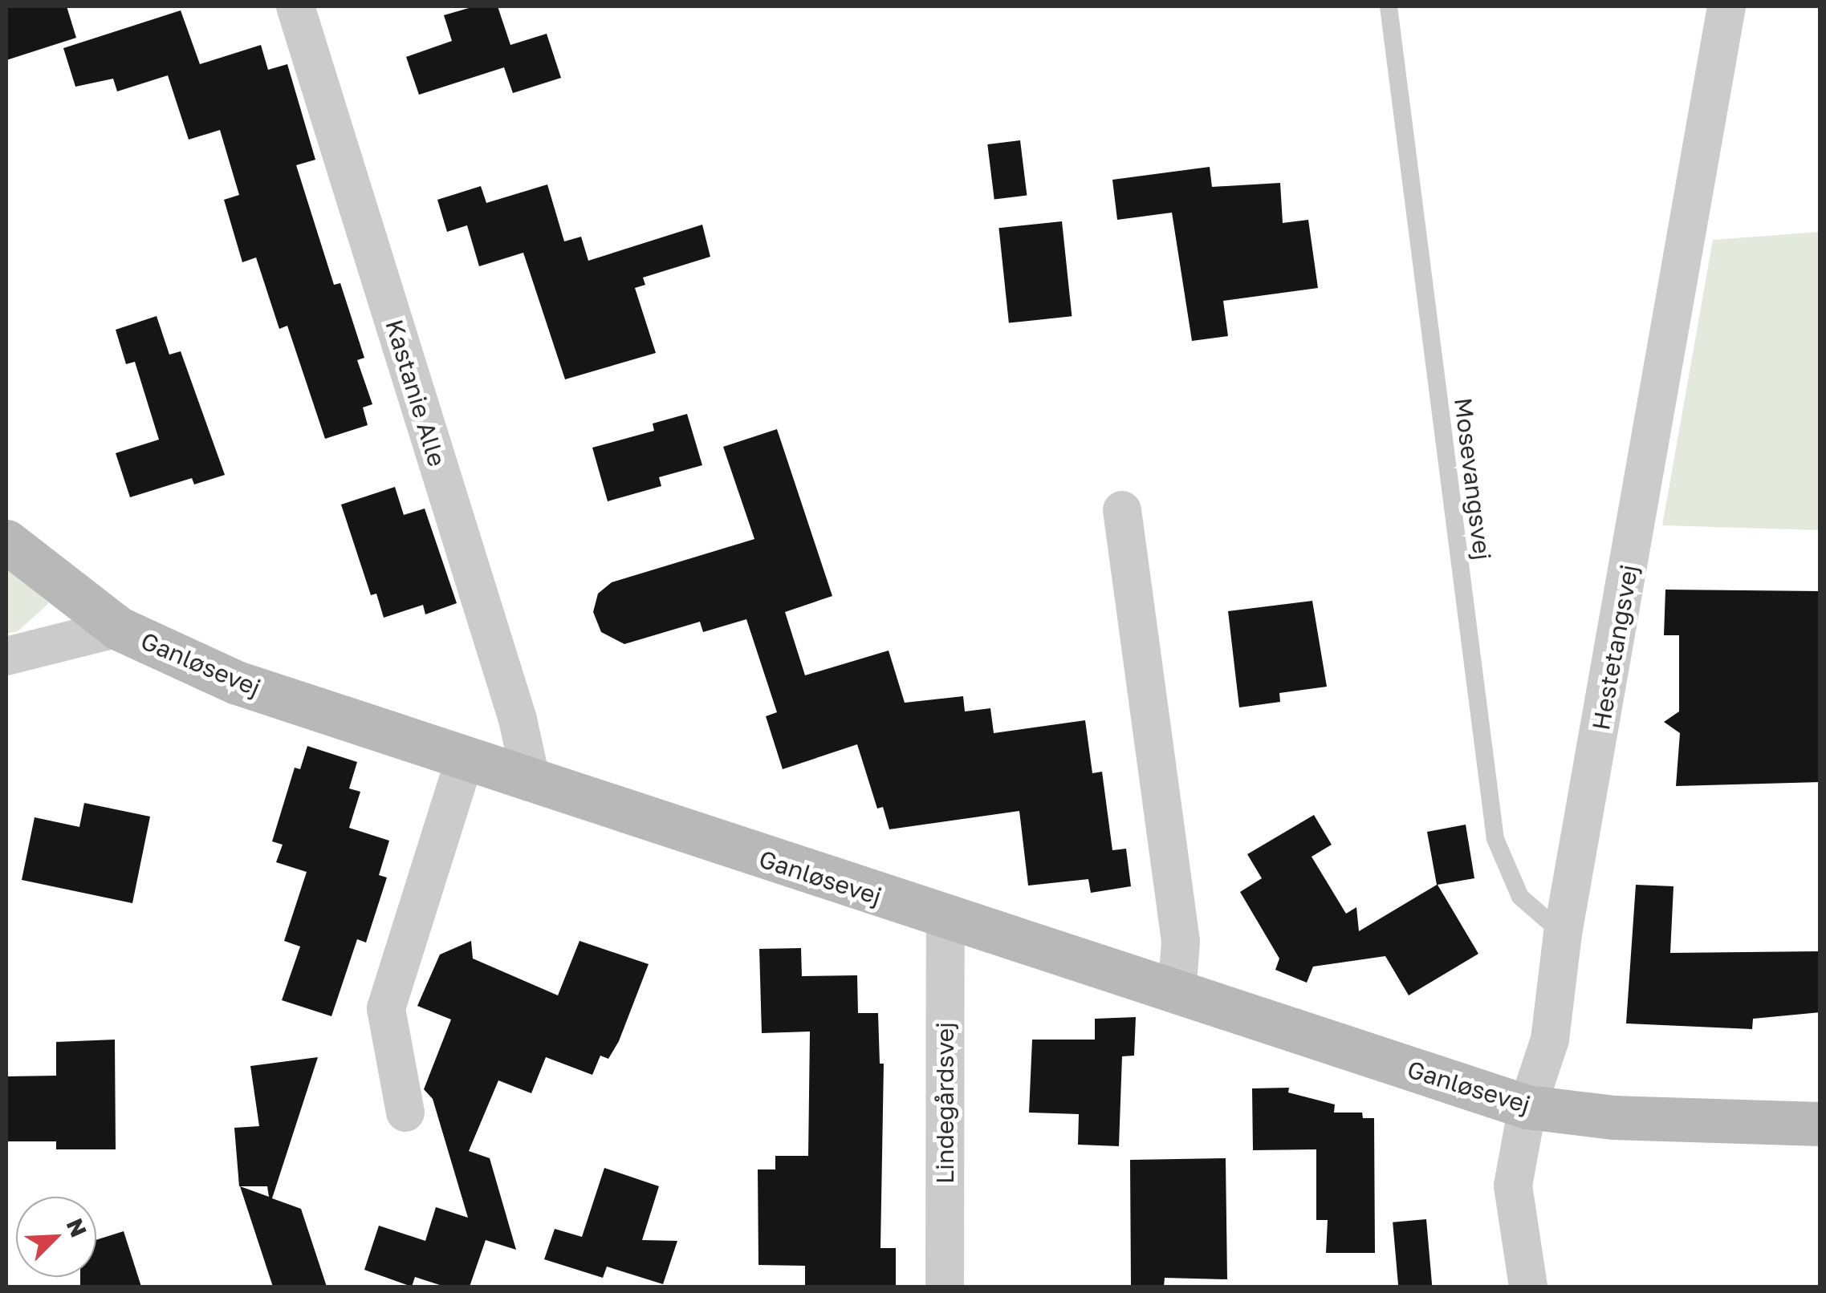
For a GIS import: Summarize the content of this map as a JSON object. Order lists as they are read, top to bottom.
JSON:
{
  "streets": {
    "street": [
      "Kastanie Alle",
      "Hestetangsvej",
      "Ganløsevej",
      "Lindegårdsvej"
    ],
    "lane": ["Mosevangsvej"]
  },
  "crossings": [
    ["Kastanie Alle", "Ganløsevej"],
    ["Mosevangsvej", "Hestetangsvej"],
    ["Hestetangsvej", "Ganløsevej"],
    ["Ganløsevej", "Lindegårdsvej"]
  ],
  "north": "top right"
}
